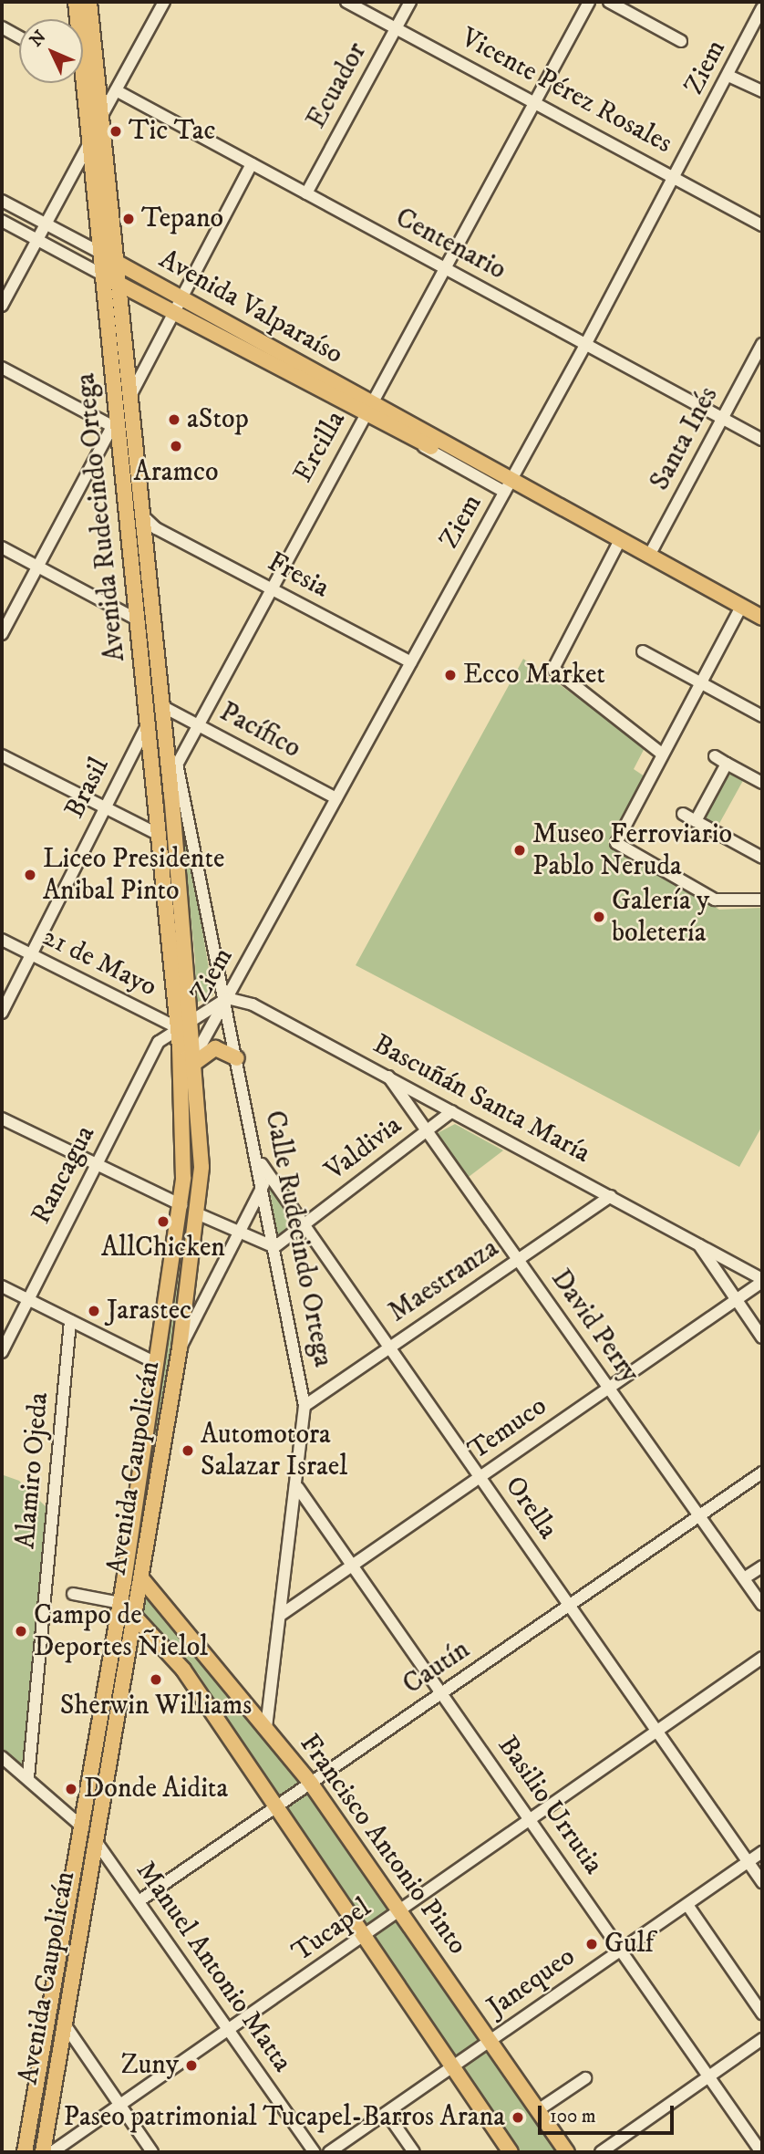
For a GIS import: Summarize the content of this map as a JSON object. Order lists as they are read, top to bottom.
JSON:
{
  "streets": {
    "main road": [
      "Avenida Valparaíso",
      "Avenida Rudecindo Ortega",
      "Avenida Caupolicán",
      "Francisco Antonio Pinto"
    ],
    "street": [
      "Ziem",
      "Ecuador",
      "Vicente Pérez Rosales",
      "Centenario",
      "Santa Inés",
      "Ercilla",
      "Fresia",
      "Pacífico",
      "Brasil",
      "21 de Mayo",
      "Bascuñán Santa María",
      "Valdivia",
      "Rancagua",
      "Calle Rudecindo Ortega",
      "Maestranza",
      "David Perry",
      "Temuco",
      "Alamiro Ojeda",
      "Orella",
      "Cautín",
      "Basilio Urrutia",
      "Tucapel",
      "Manuel Antonio Matta",
      "Janequeo"
    ]
  },
  "crossings": [
    ["Ziem", "Vicente Pérez Rosales"],
    ["Ziem", "Centenario"],
    ["Ziem", "Avenida Valparaíso"],
    ["Ziem", "Fresia"],
    ["Ziem", "Pacífico"],
    ["Ziem", "Bascuñán Santa María"],
    ["Ziem", "Calle Rudecindo Ortega"],
    ["Ziem", "Avenida Caupolicán"],
    ["Ecuador", "Vicente Pérez Rosales"],
    ["Ecuador", "Centenario"],
    ["Vicente Pérez Rosales", "Ercilla"],
    ["Centenario", "Santa Inés"],
    ["Centenario", "Ercilla"],
    ["Avenida Valparaíso", "Santa Inés"],
    ["Avenida Valparaíso", "Ercilla"],
    ["Avenida Valparaíso", "Avenida Rudecindo Ortega"],
    ["Ercilla", "Avenida Rudecindo Ortega"],
    ["Ercilla", "Fresia"],
    ["Ercilla", "Pacífico"],
    ["Ercilla", "Calle Rudecindo Ortega"],
    ["Avenida Rudecindo Ortega", "Fresia"],
    ["Avenida Rudecindo Ortega", "Pacífico"],
    ["Avenida Rudecindo Ortega", "Brasil"],
    ["Avenida Rudecindo Ortega", "21 de Mayo"],
    ["Avenida Rudecindo Ortega", "Rancagua"],
    ["Avenida Rudecindo Ortega", "Avenida Caupolicán"],
    ["Brasil", "21 de Mayo"],
    ["21 de Mayo", "Rancagua"],
    ["21 de Mayo", "Avenida Caupolicán"],
    ["Bascuñán Santa María", "Valdivia"],
    ["Bascuñán Santa María", "Calle Rudecindo Ortega"],
    ["Bascuñán Santa María", "Maestranza"],
    ["Bascuñán Santa María", "David Perry"],
    ["Bascuñán Santa María", "Temuco"],
    ["Valdivia", "Calle Rudecindo Ortega"],
    ["Valdivia", "David Perry"],
    ["Valdivia", "Orella"],
    ["Rancagua", "Avenida Caupolicán"],
    ["Calle Rudecindo Ortega", "Maestranza"],
    ["Calle Rudecindo Ortega", "Temuco"],
    ["Calle Rudecindo Ortega", "Orella"],
    ["Calle Rudecindo Ortega", "Basilio Urrutia"],
    ["Calle Rudecindo Ortega", "Francisco Antonio Pinto"],
    ["Maestranza", "David Perry"],
    ["Maestranza", "Orella"],
    ["David Perry", "Temuco"],
    ["David Perry", "Cautín"],
    ["Temuco", "Orella"],
    ["Temuco", "Basilio Urrutia"],
    ["Avenida Caupolicán", "Francisco Antonio Pinto"],
    ["Avenida Caupolicán", "Manuel Antonio Matta"],
    ["Orella", "Cautín"],
    ["Orella", "Tucapel"],
    ["Orella", "Janequeo"],
    ["Cautín", "Basilio Urrutia"],
    ["Cautín", "Francisco Antonio Pinto"],
    ["Cautín", "Manuel Antonio Matta"],
    ["Basilio Urrutia", "Tucapel"],
    ["Basilio Urrutia", "Janequeo"],
    ["Francisco Antonio Pinto", "Tucapel"],
    ["Francisco Antonio Pinto", "Janequeo"],
    ["Tucapel", "Manuel Antonio Matta"]
  ],
  "places": [
    "Tic Tac",
    "Tepano",
    "aStop",
    "Aramco",
    "Ecco Market",
    "Museo Ferroviario Pablo Neruda",
    "Liceo Presidente Anibal Pinto",
    "Galería y boletería",
    "AllChicken",
    "Jarastec",
    "Automotora Salazar Israel",
    "Campo de Deportes Ñielol",
    "Sherwin Williams",
    "Donde Aidita",
    "Gulf",
    "Zuny",
    "Paseo patrimonial Tucapel-Barros Arana"
  ],
  "scale_bar": "100 m",
  "north": "top left"
}
